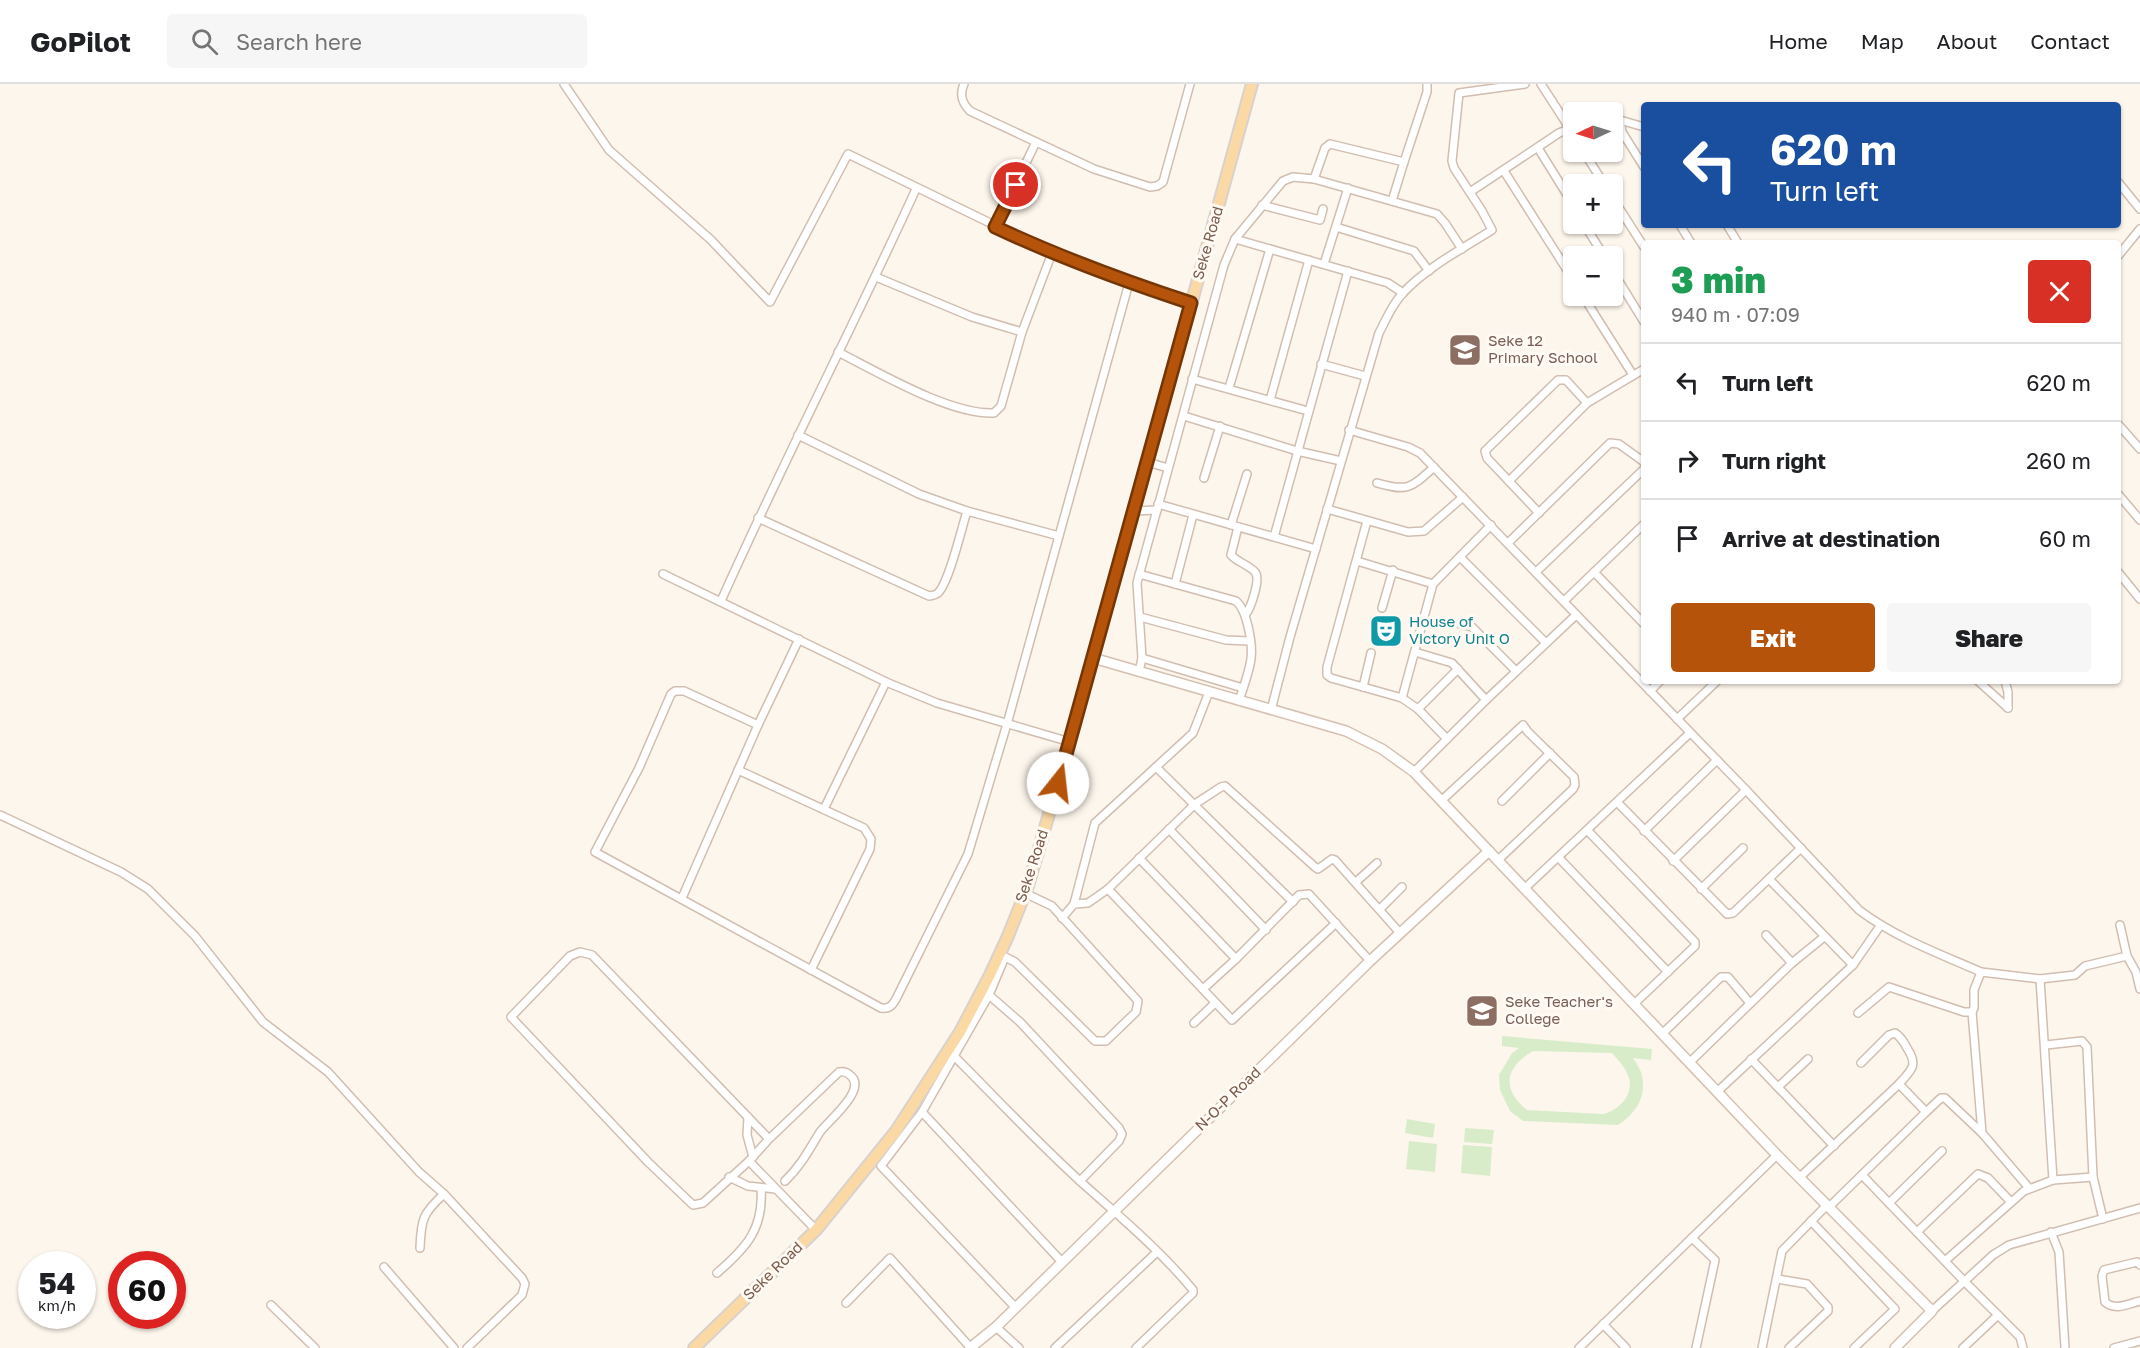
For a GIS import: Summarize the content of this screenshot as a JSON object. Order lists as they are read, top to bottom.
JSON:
{
  "streets": {
    "main road": ["Seke Road"],
    "street": ["N-O-P Road"]
  },
  "places": {
    "school or university": ["Seke 12 Primary School", "Seke Teacher's College"],
    "theatre": ["House of Victory Unit O"]
  },
  "north": "left",
  "page": {
    "header": "GoPilot",
    "search": "Search here",
    "nav": [
      "Home",
      "Map",
      "About",
      "Contact"
    ],
    "map_buttons": ["+", "−"],
    "turn": ["620 m", "Turn left"],
    "heading": ["3 min", "940 m · 07:09"],
    "list": [
      {
        "name": "Turn left",
        "value": "620 m"
      },
      {
        "name": "Turn right",
        "value": "260 m"
      },
      {
        "name": "Arrive at destination",
        "value": "60 m"
      }
    ],
    "buttons": ["Exit", "Share"],
    "speed": "54 km/h",
    "limit": "60"
  }
}
